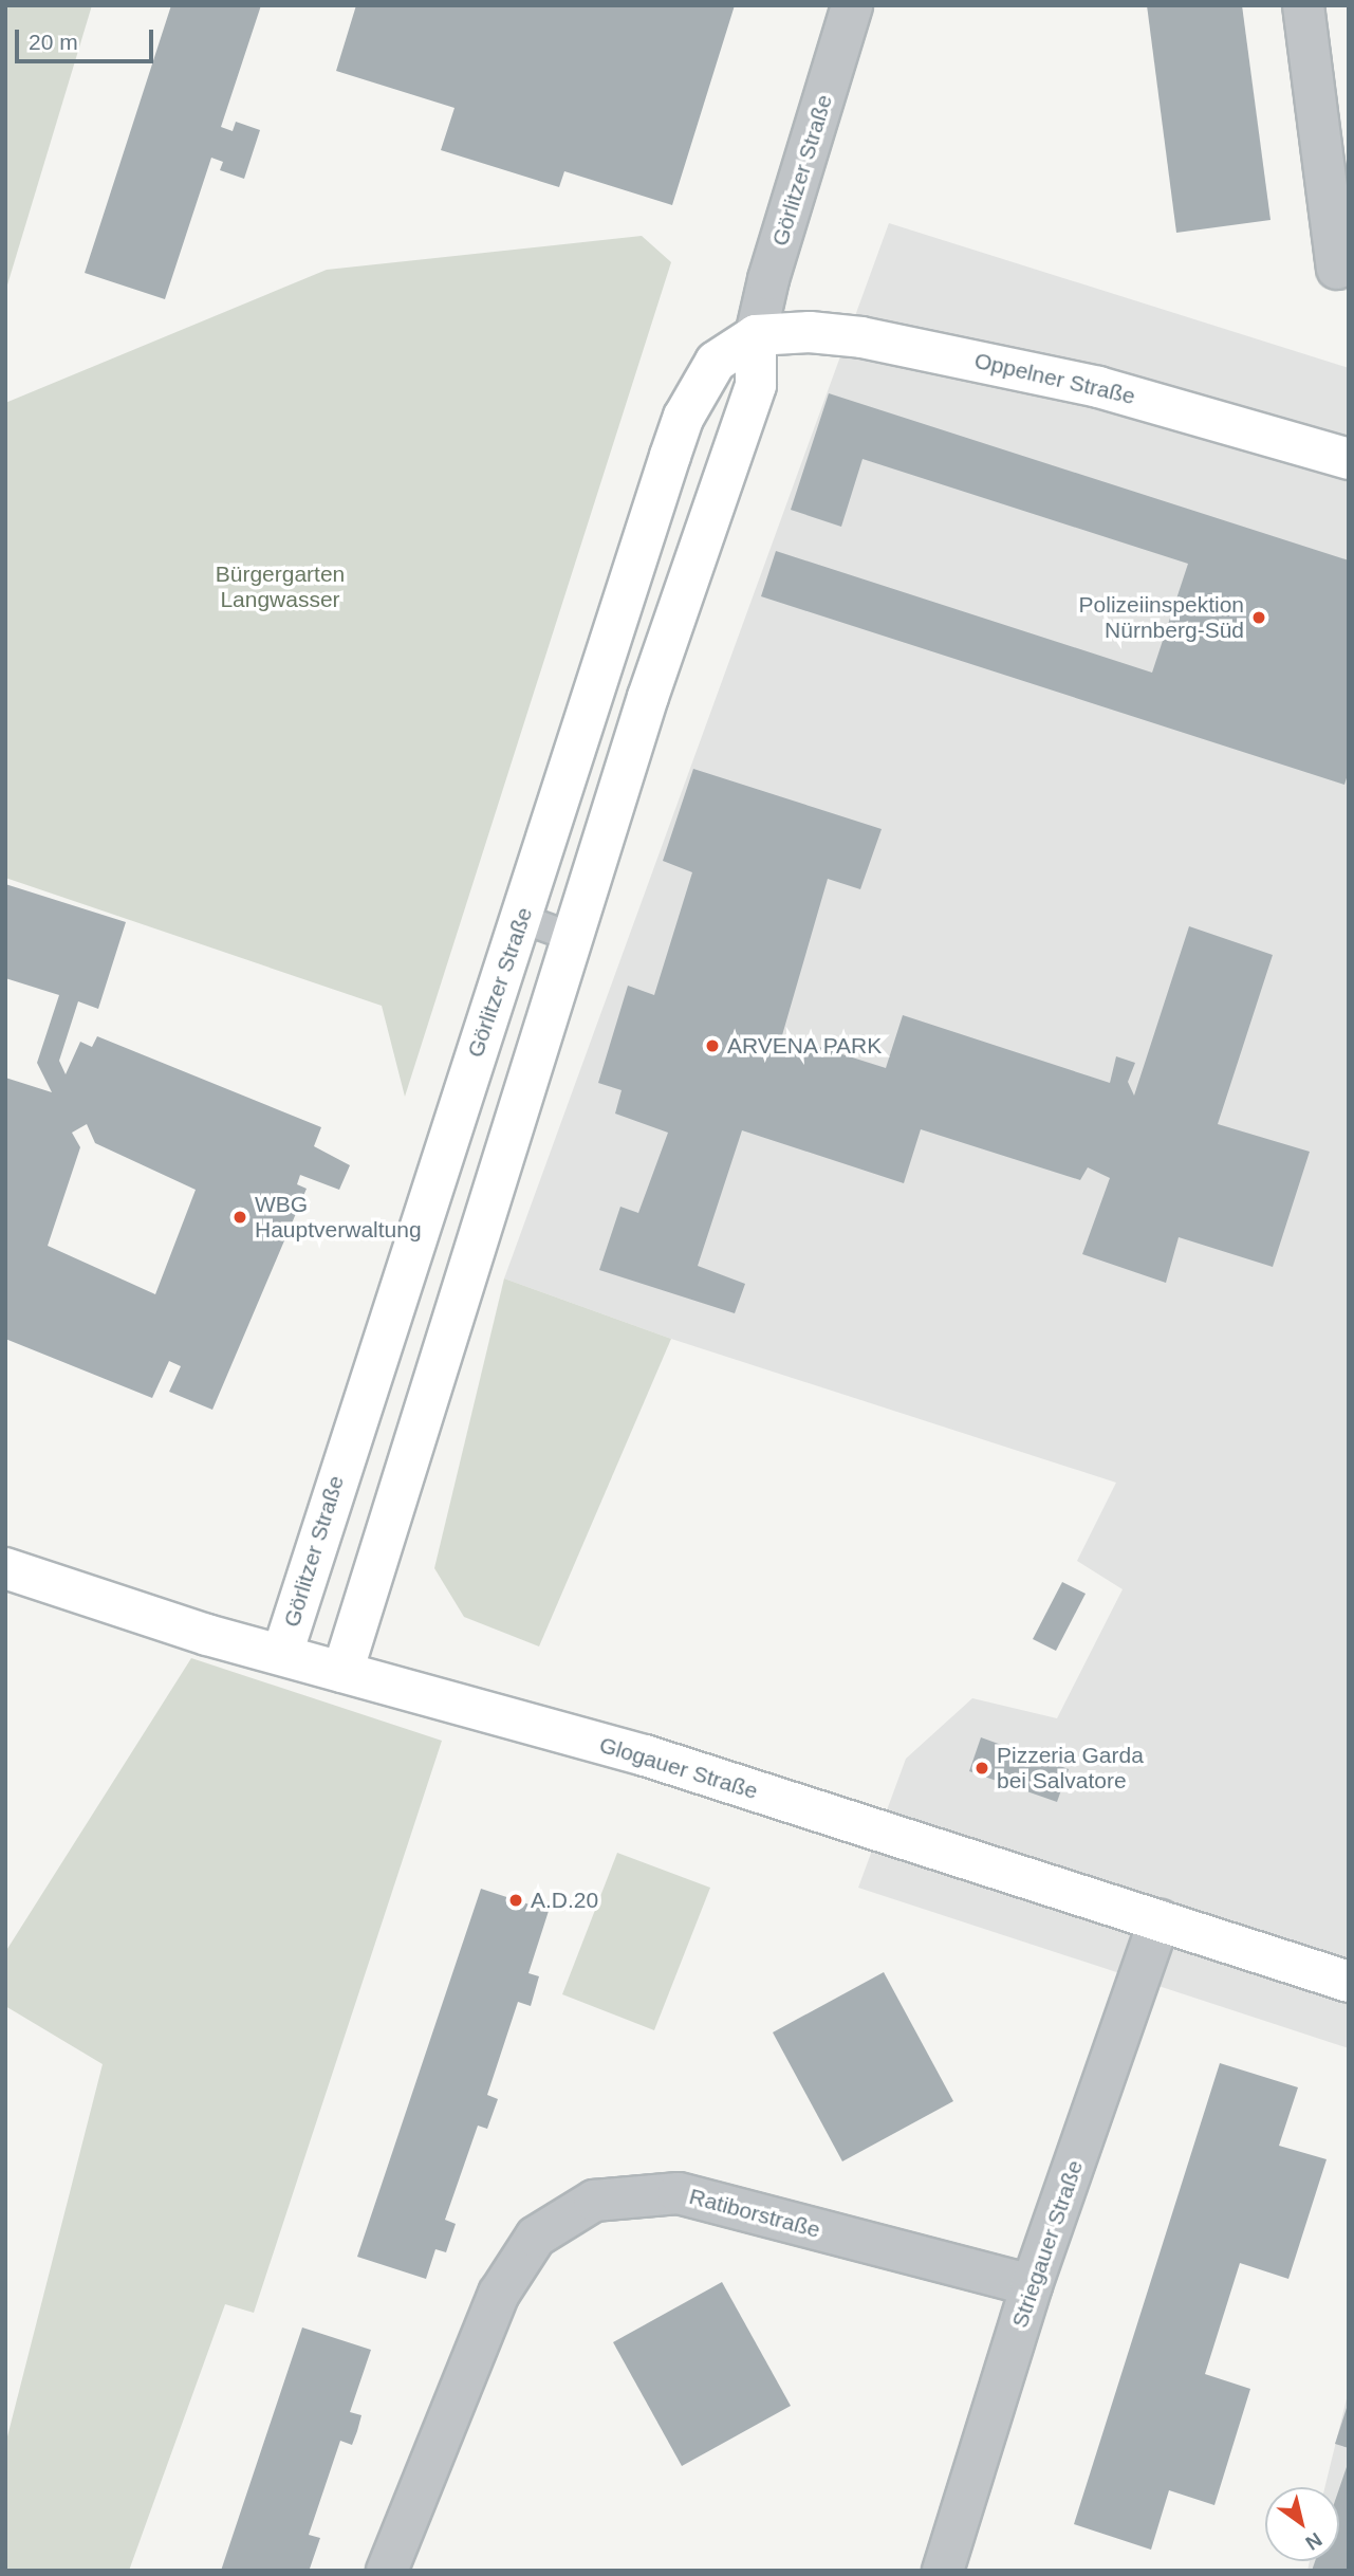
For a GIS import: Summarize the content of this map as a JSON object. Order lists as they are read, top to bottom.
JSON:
{
  "streets": {
    "street": [
      "Görlitzer Straße",
      "Oppelner Straße",
      "Glogauer Straße",
      "Ratiborstraße",
      "Striegauer Straße"
    ]
  },
  "crossings": [
    ["Görlitzer Straße", "Oppelner Straße"],
    ["Görlitzer Straße", "Glogauer Straße"],
    ["Glogauer Straße", "Striegauer Straße"],
    ["Ratiborstraße", "Striegauer Straße"]
  ],
  "parks": ["Bürgergarten Langwasser"],
  "places": [
    "Polizeiinspektion Nürnberg-Süd",
    "ARVENA PARK",
    "WBG Hauptverwaltung",
    "Pizzeria Garda bei Salvatore",
    "A.D.20"
  ],
  "scale_bar": "20 m",
  "north": "bottom right"
}
